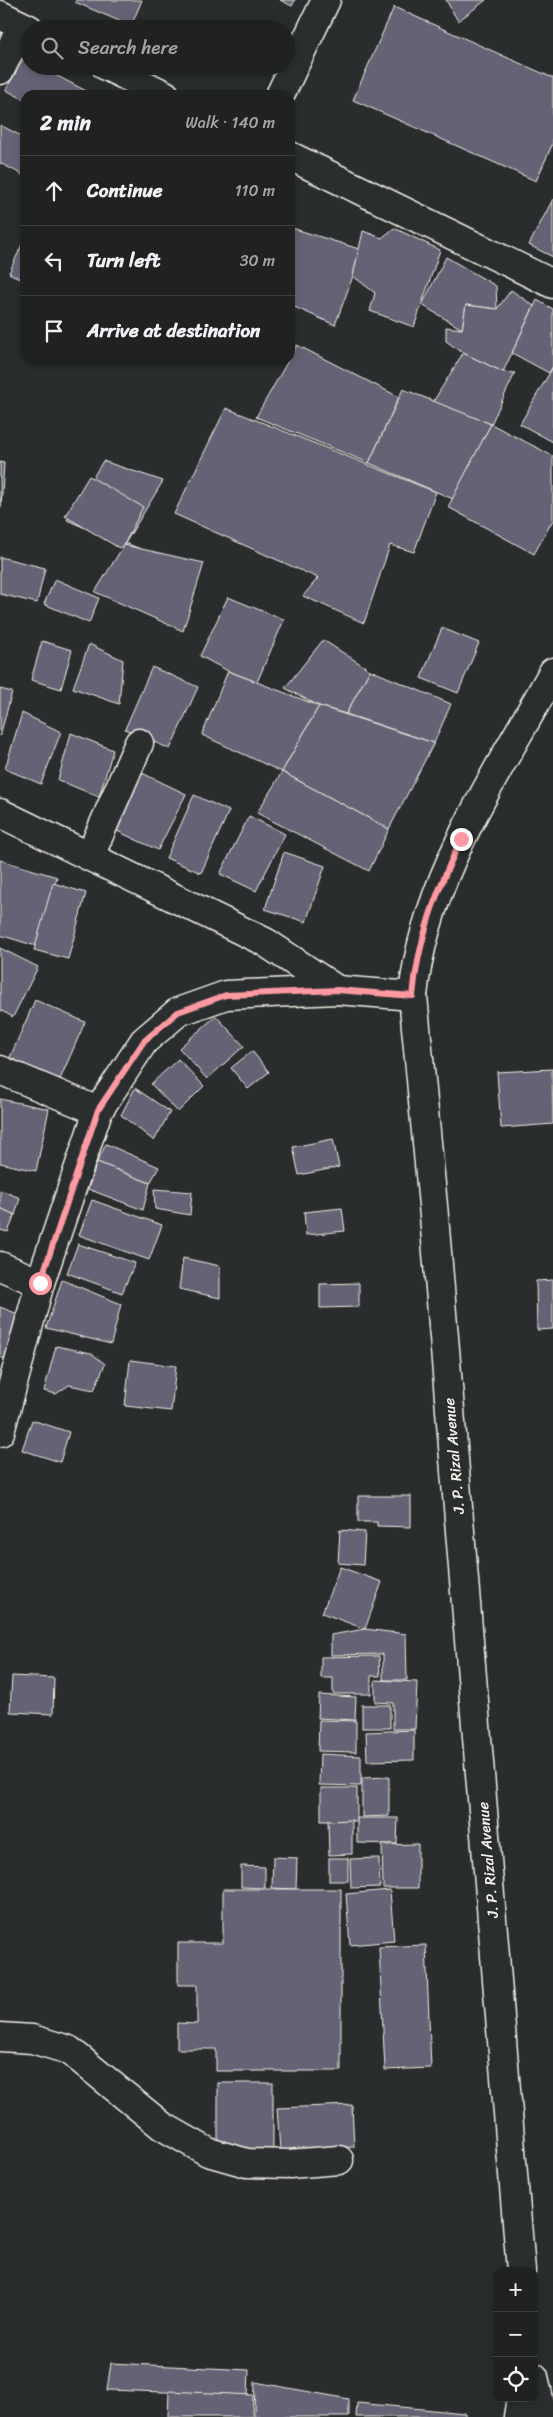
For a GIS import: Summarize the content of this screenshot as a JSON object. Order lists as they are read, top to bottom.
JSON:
{
  "streets": {
    "street": ["J. P. Rizal Avenue"]
  },
  "page": {
    "search": "Search here",
    "heading": ["2 min", "Walk · 140 m"],
    "list": [
      ["Continue", "110 m"],
      ["Turn left", "30 m"],
      "Arrive at destination"
    ],
    "map_buttons": ["+", "−"]
  }
}
